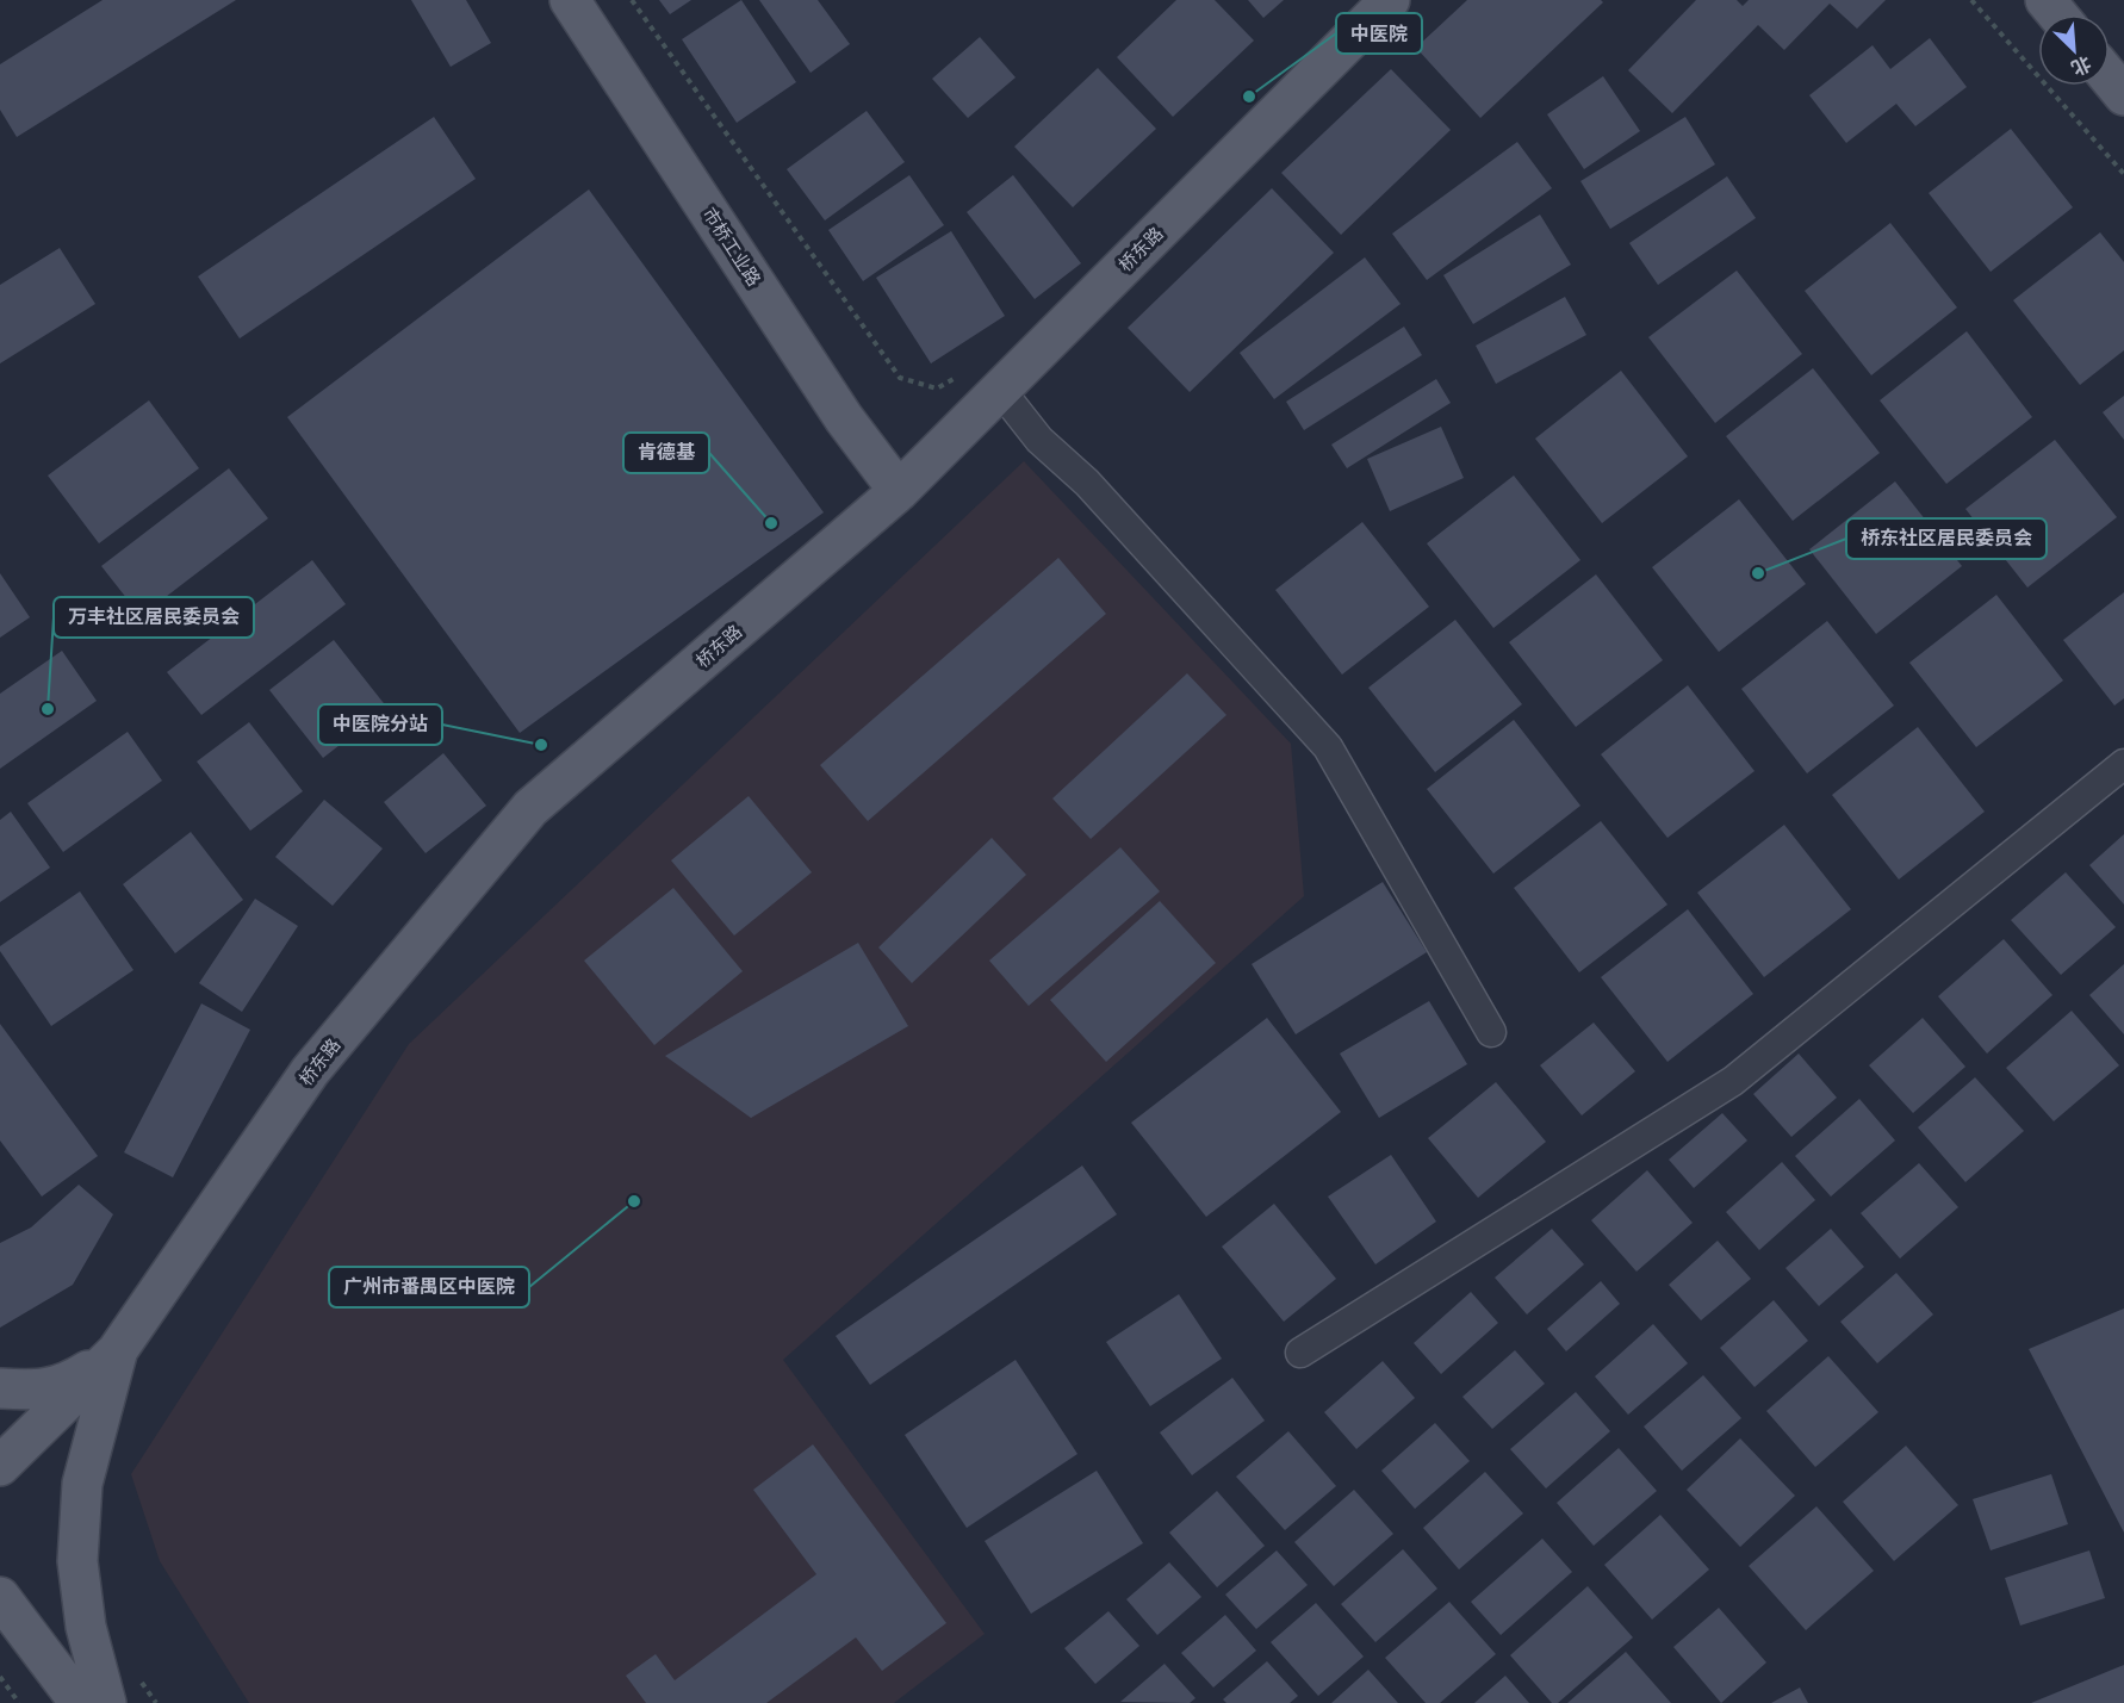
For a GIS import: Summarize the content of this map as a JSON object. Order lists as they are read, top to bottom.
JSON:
{
  "streets": {
    "main road": ["市桥工业路", "桥东路"]
  },
  "crossings": [
    ["市桥工业路", "桥东路"]
  ],
  "places": [
    "中医院",
    "肯德基",
    "桥东社区居民委员会",
    "万丰社区居民委员会",
    "中医院分站",
    "广州市番禺区中医院"
  ],
  "north": "bottom right"
}
